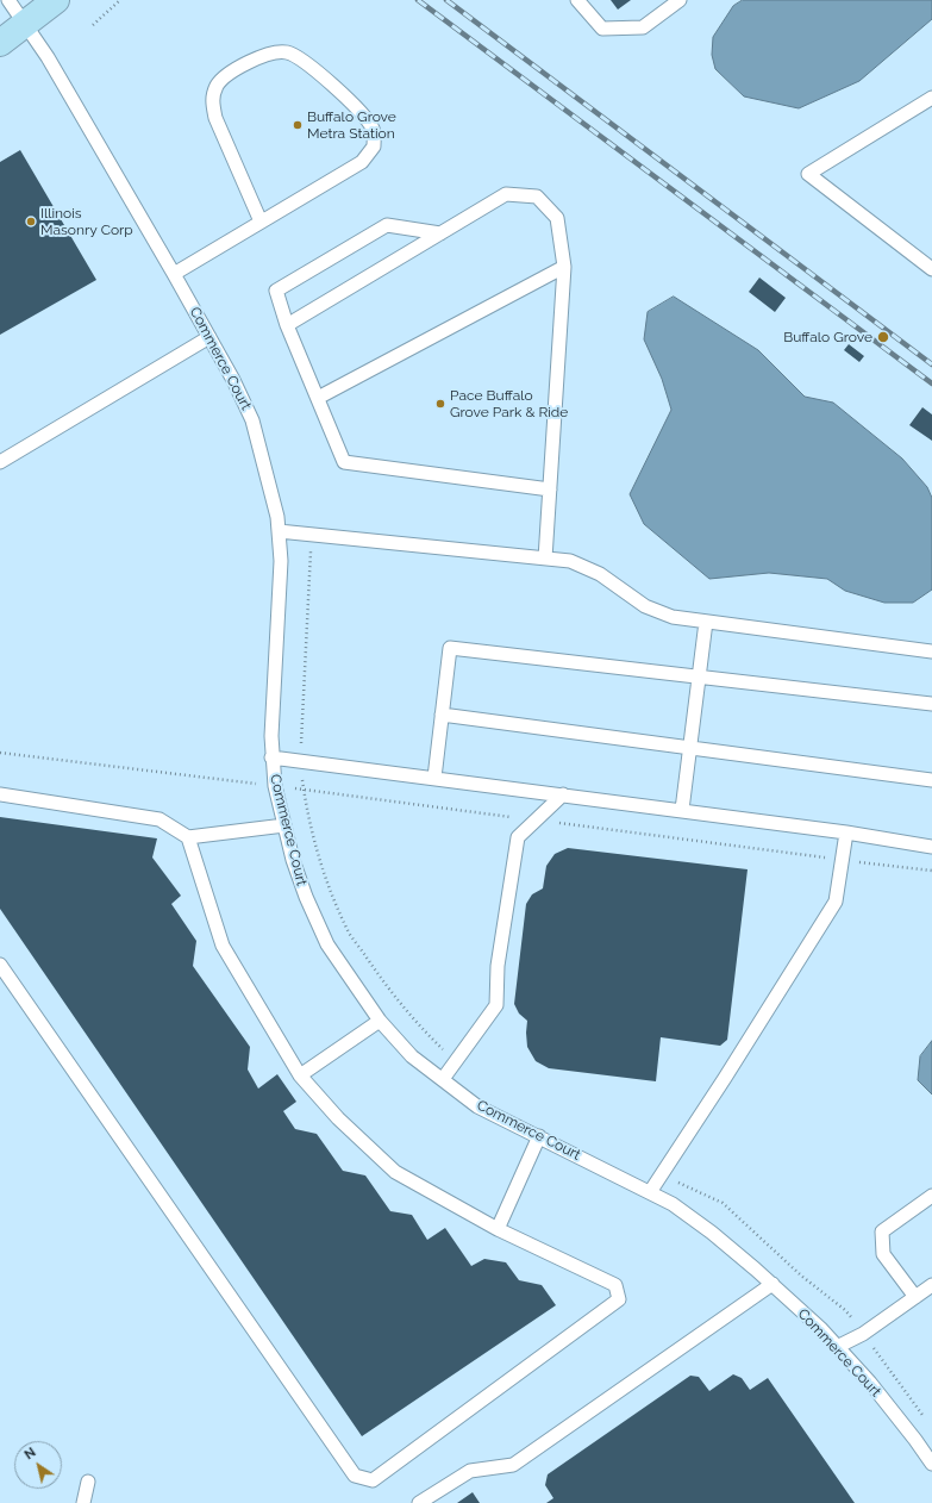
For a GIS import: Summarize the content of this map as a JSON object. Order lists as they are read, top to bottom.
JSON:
{
  "streets": {
    "lane": ["Commerce Court"]
  },
  "places": [
    "Buffalo Grove Metra Station",
    "Illinois Masonry Corp",
    "Buffalo Grove",
    "Pace Buffalo Grove Park & Ride"
  ],
  "north": "top left"
}
